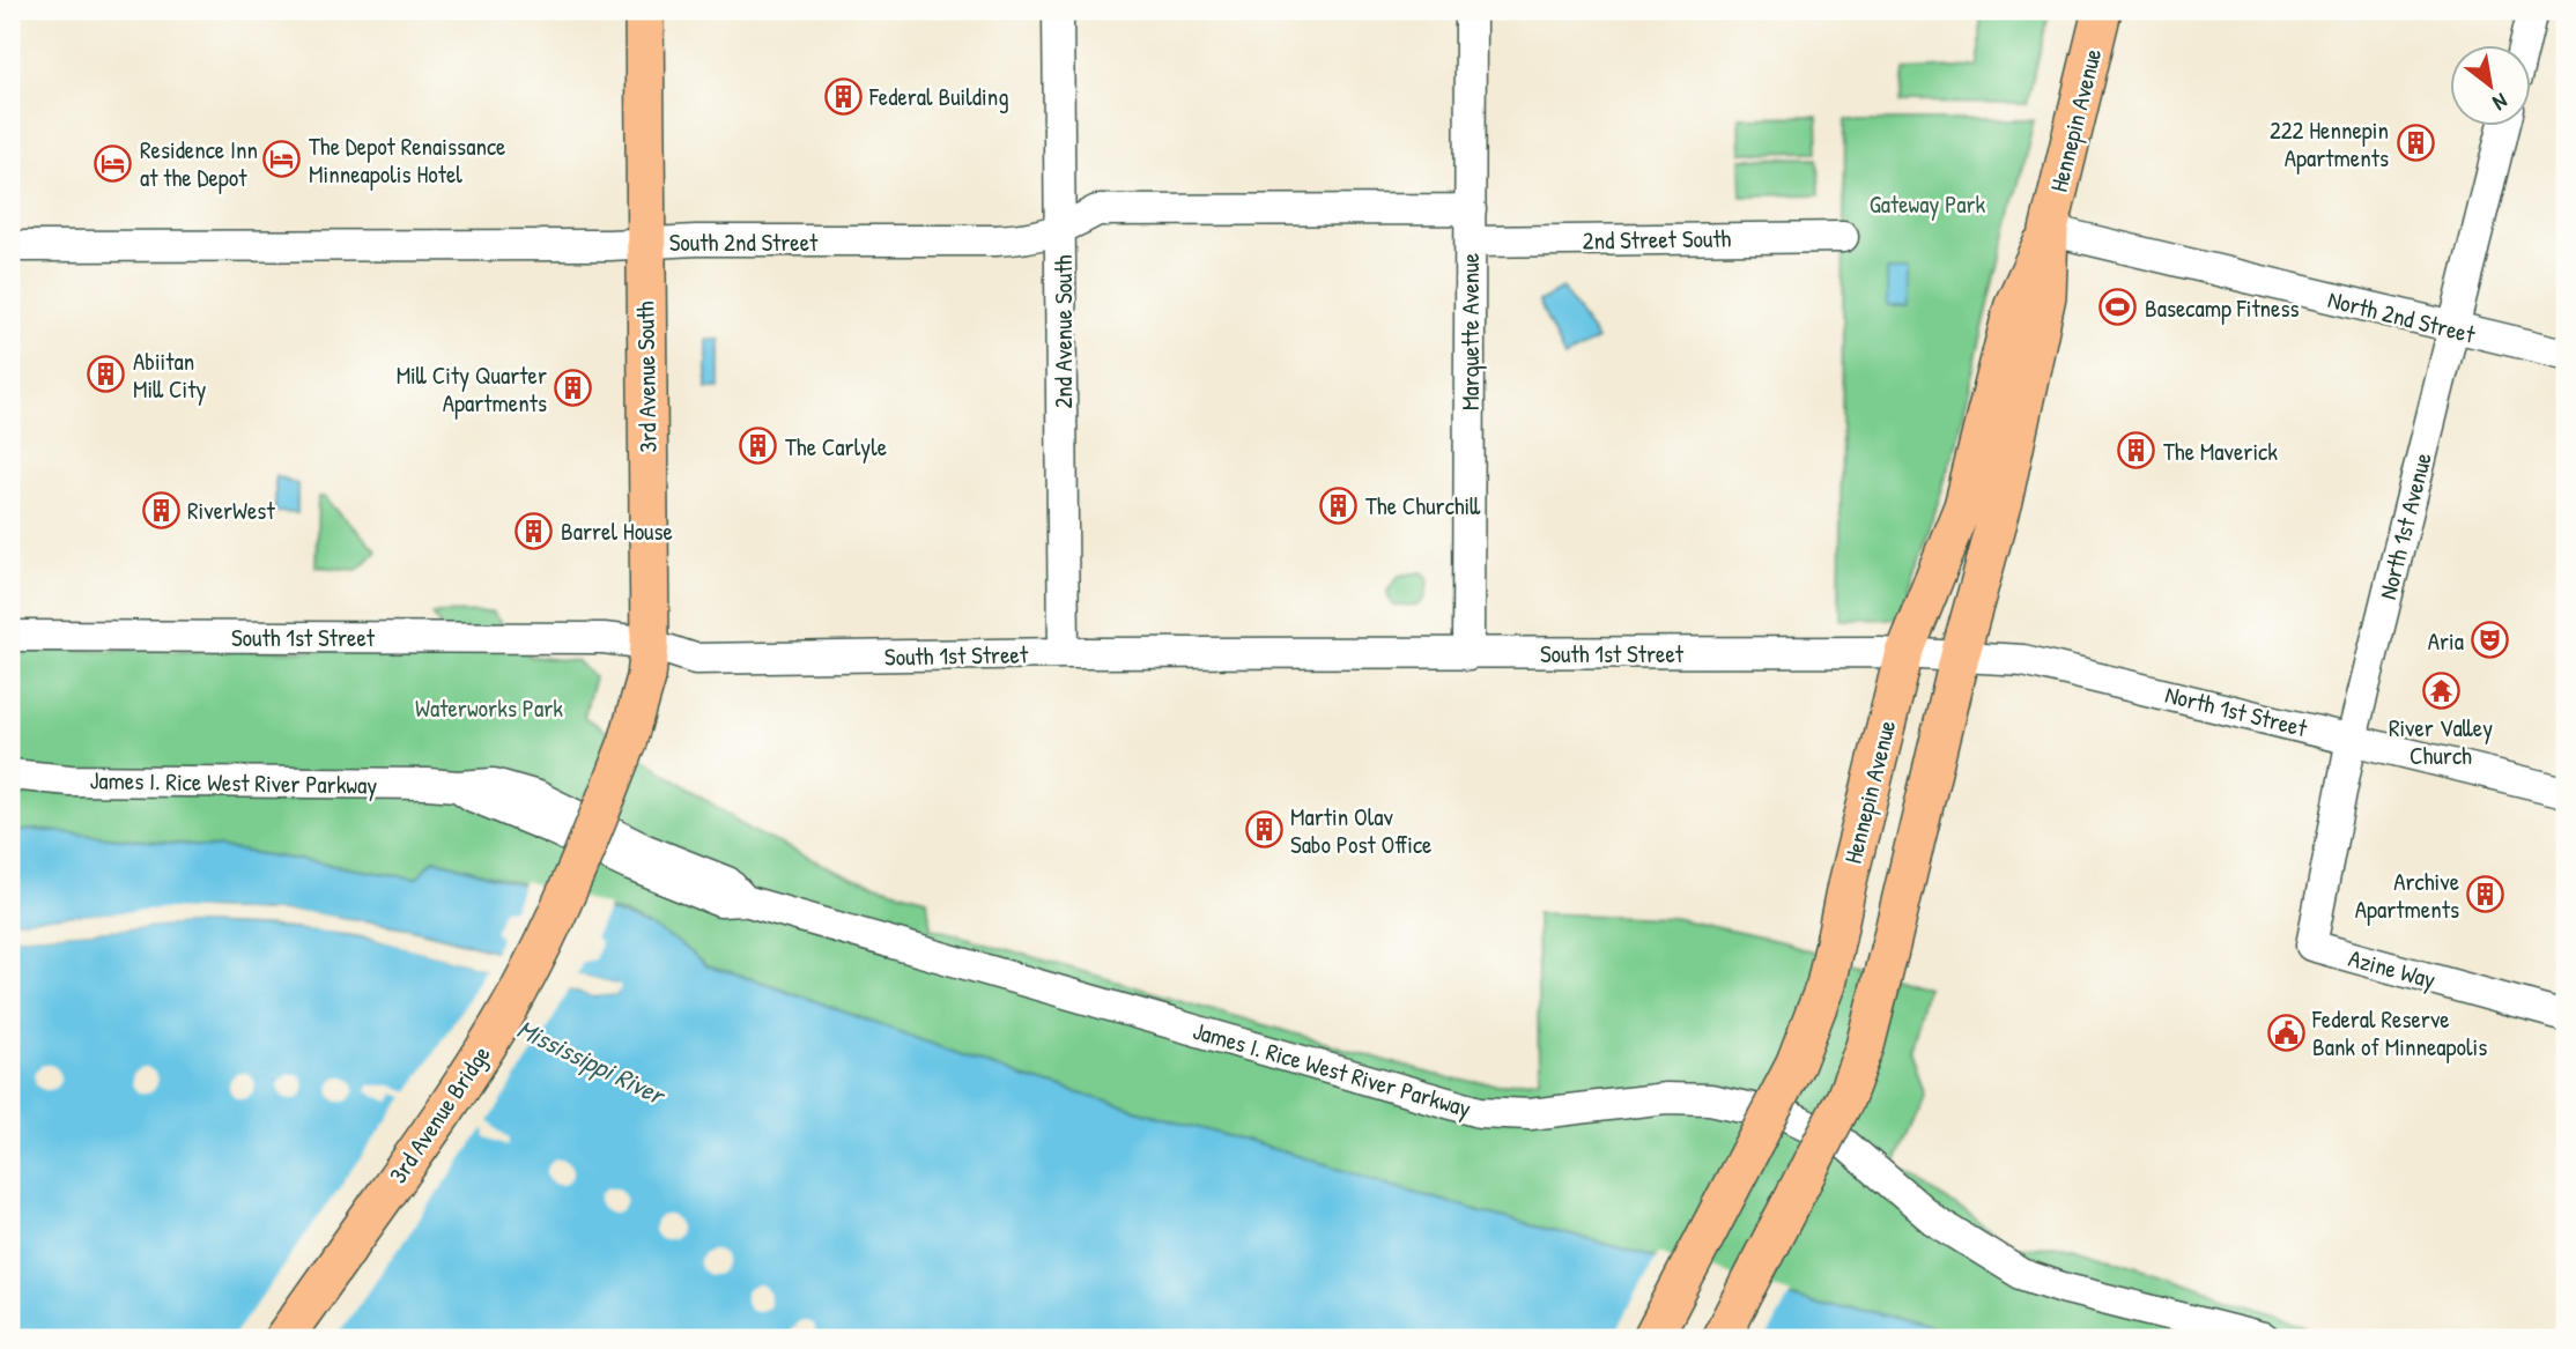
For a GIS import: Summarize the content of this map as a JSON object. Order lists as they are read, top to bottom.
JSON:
{
  "streets": {
    "main road": ["Hennepin Avenue", "3rd Avenue South", "3rd Avenue Bridge"],
    "street": [
      "2nd Street South",
      "South 2nd Street",
      "North 2nd Street",
      "2nd Avenue South",
      "Marquette Avenue",
      "North 1st Avenue",
      "South 1st Street",
      "North 1st Street",
      "James I. Rice West River Parkway",
      "Azine Way"
    ]
  },
  "crossings": [
    ["Hennepin Avenue", "North 2nd Street"],
    ["Hennepin Avenue", "South 1st Street"],
    ["Hennepin Avenue", "North 1st Street"],
    ["2nd Street South", "Marquette Avenue"],
    ["South 2nd Street", "2nd Avenue South"],
    ["South 2nd Street", "Marquette Avenue"],
    ["South 2nd Street", "3rd Avenue South"],
    ["North 2nd Street", "North 1st Avenue"],
    ["2nd Avenue South", "South 1st Street"],
    ["Marquette Avenue", "South 1st Street"],
    ["3rd Avenue South", "South 1st Street"],
    ["3rd Avenue South", "3rd Avenue Bridge"],
    ["North 1st Avenue", "North 1st Street"],
    ["North 1st Avenue", "Azine Way"],
    ["South 1st Street", "North 1st Street"]
  ],
  "water": ["Mississippi River"],
  "parks": ["Gateway Park", "Waterworks Park"],
  "places": {
    "building": [
      "Federal Building",
      "222 Hennepin Apartments",
      "Abiitan Mill City",
      "Mill City Quarter Apartments",
      "The Carlyle",
      "The Maverick",
      "The Churchill",
      "RiverWest",
      "Barrel House",
      "Martin Olav Sabo Post Office",
      "Archive Apartments"
    ],
    "hotel": ["The Depot Renaissance Minneapolis Hotel", "Residence Inn at the Depot"],
    "sports": ["Basecamp Fitness"],
    "theatre": ["Aria"],
    "temple": ["River Valley Church"],
    "public building": ["Federal Reserve Bank of Minneapolis"]
  },
  "north": "bottom right"
}
